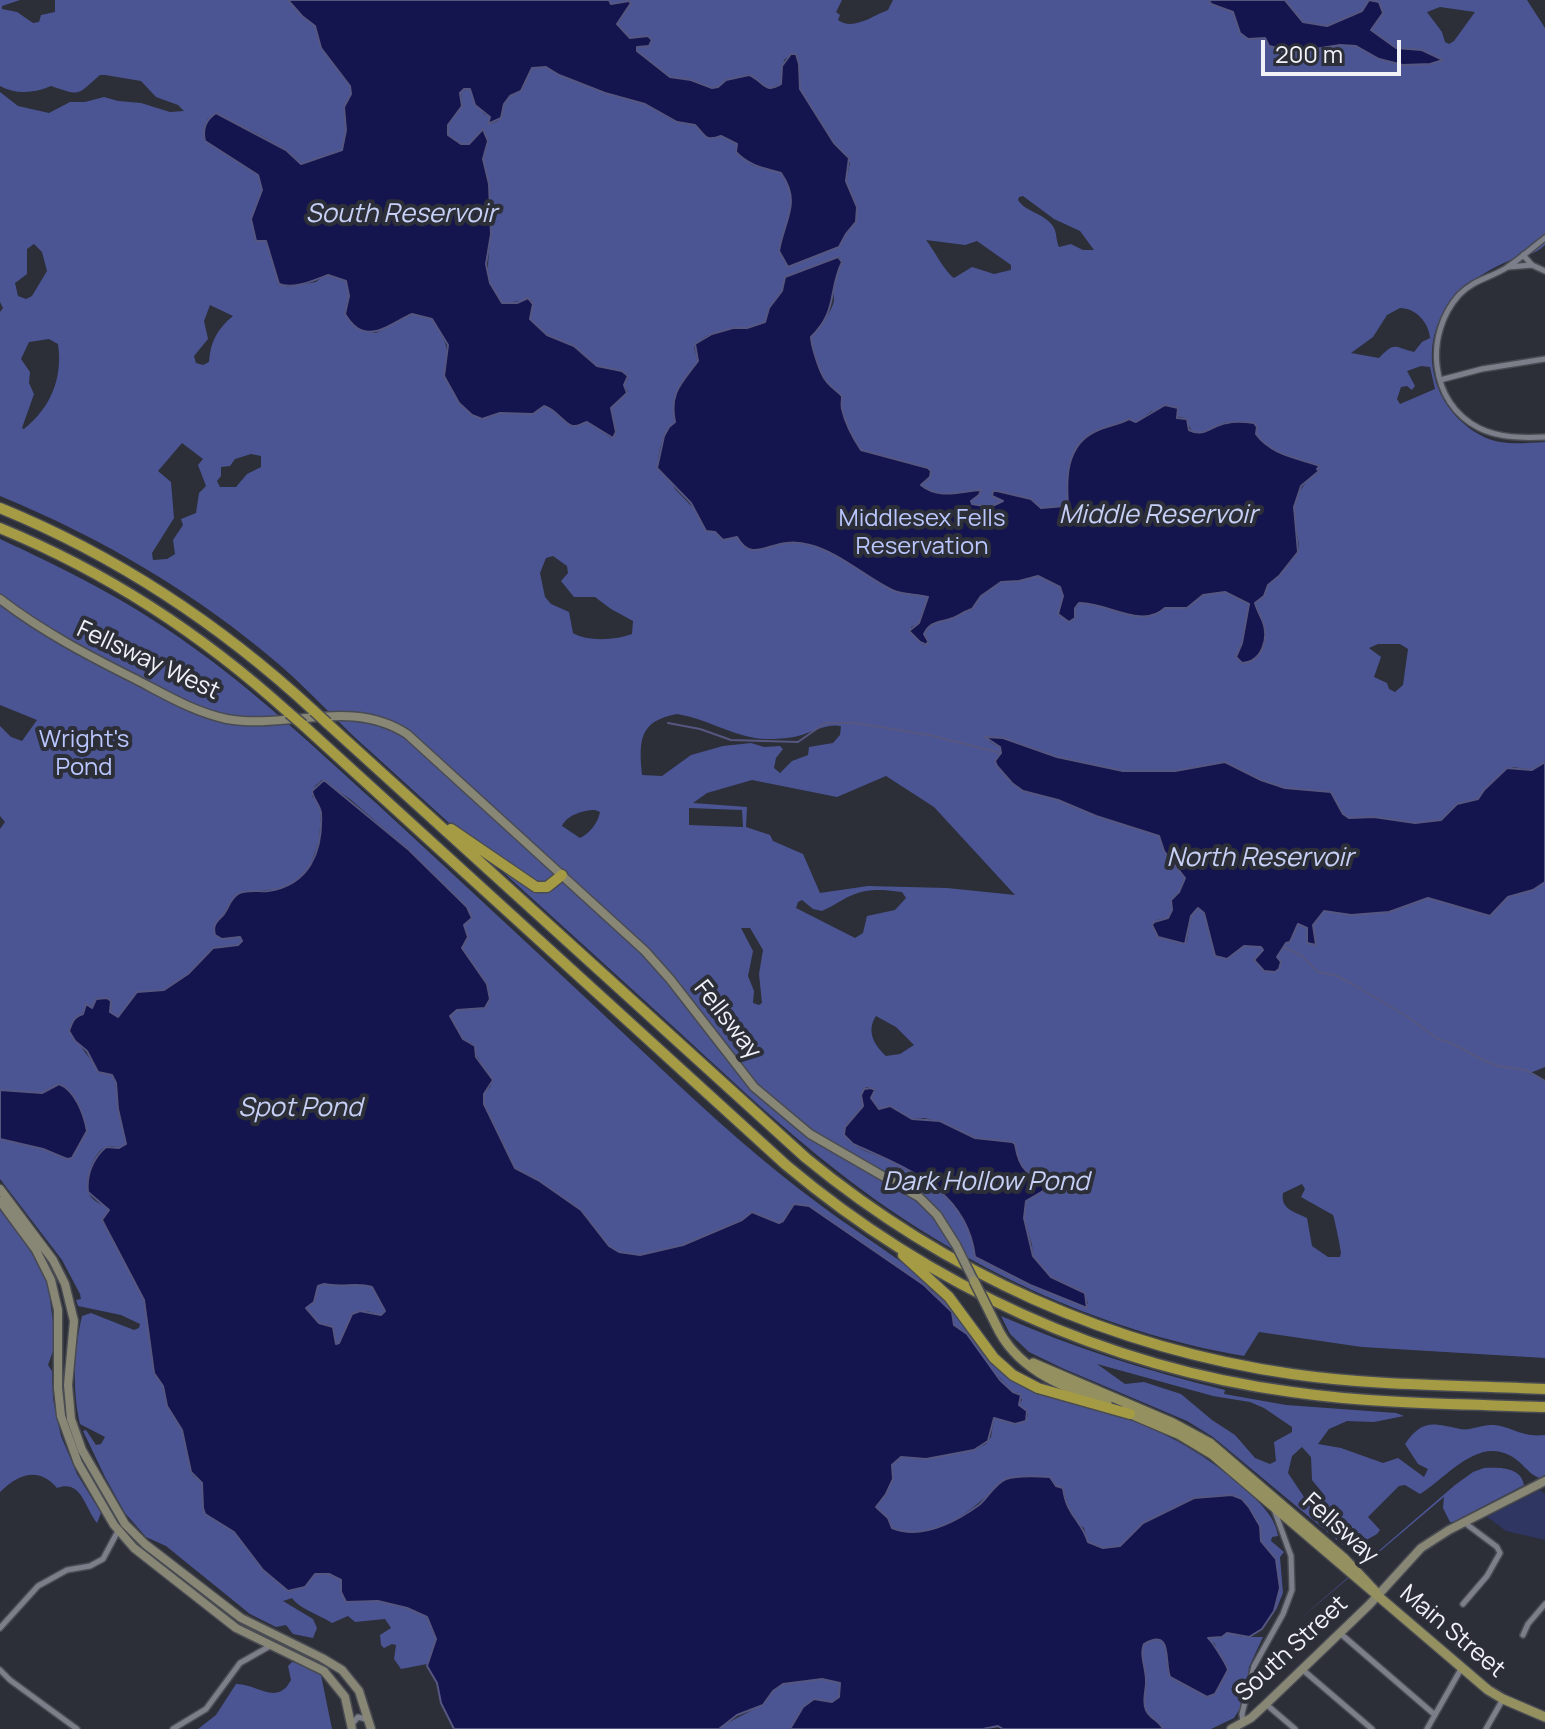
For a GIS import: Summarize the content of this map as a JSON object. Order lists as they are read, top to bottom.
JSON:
{
  "streets": {
    "main road": [
      "Fellsway West",
      "Fellsway",
      "Main Street",
      "South Street"
    ]
  },
  "crossings": [
    ["Fellsway West", "Fellsway"],
    ["Fellsway", "Main Street"],
    ["Fellsway", "South Street"],
    ["Main Street", "South Street"]
  ],
  "water": [
    "South Reservoir",
    "Middle Reservoir",
    "North Reservoir",
    "Spot Pond",
    "Dark Hollow Pond"
  ],
  "parks": ["Middlesex Fells Reservation", "Wright's Pond"],
  "scale_bar": "200 m"
}
